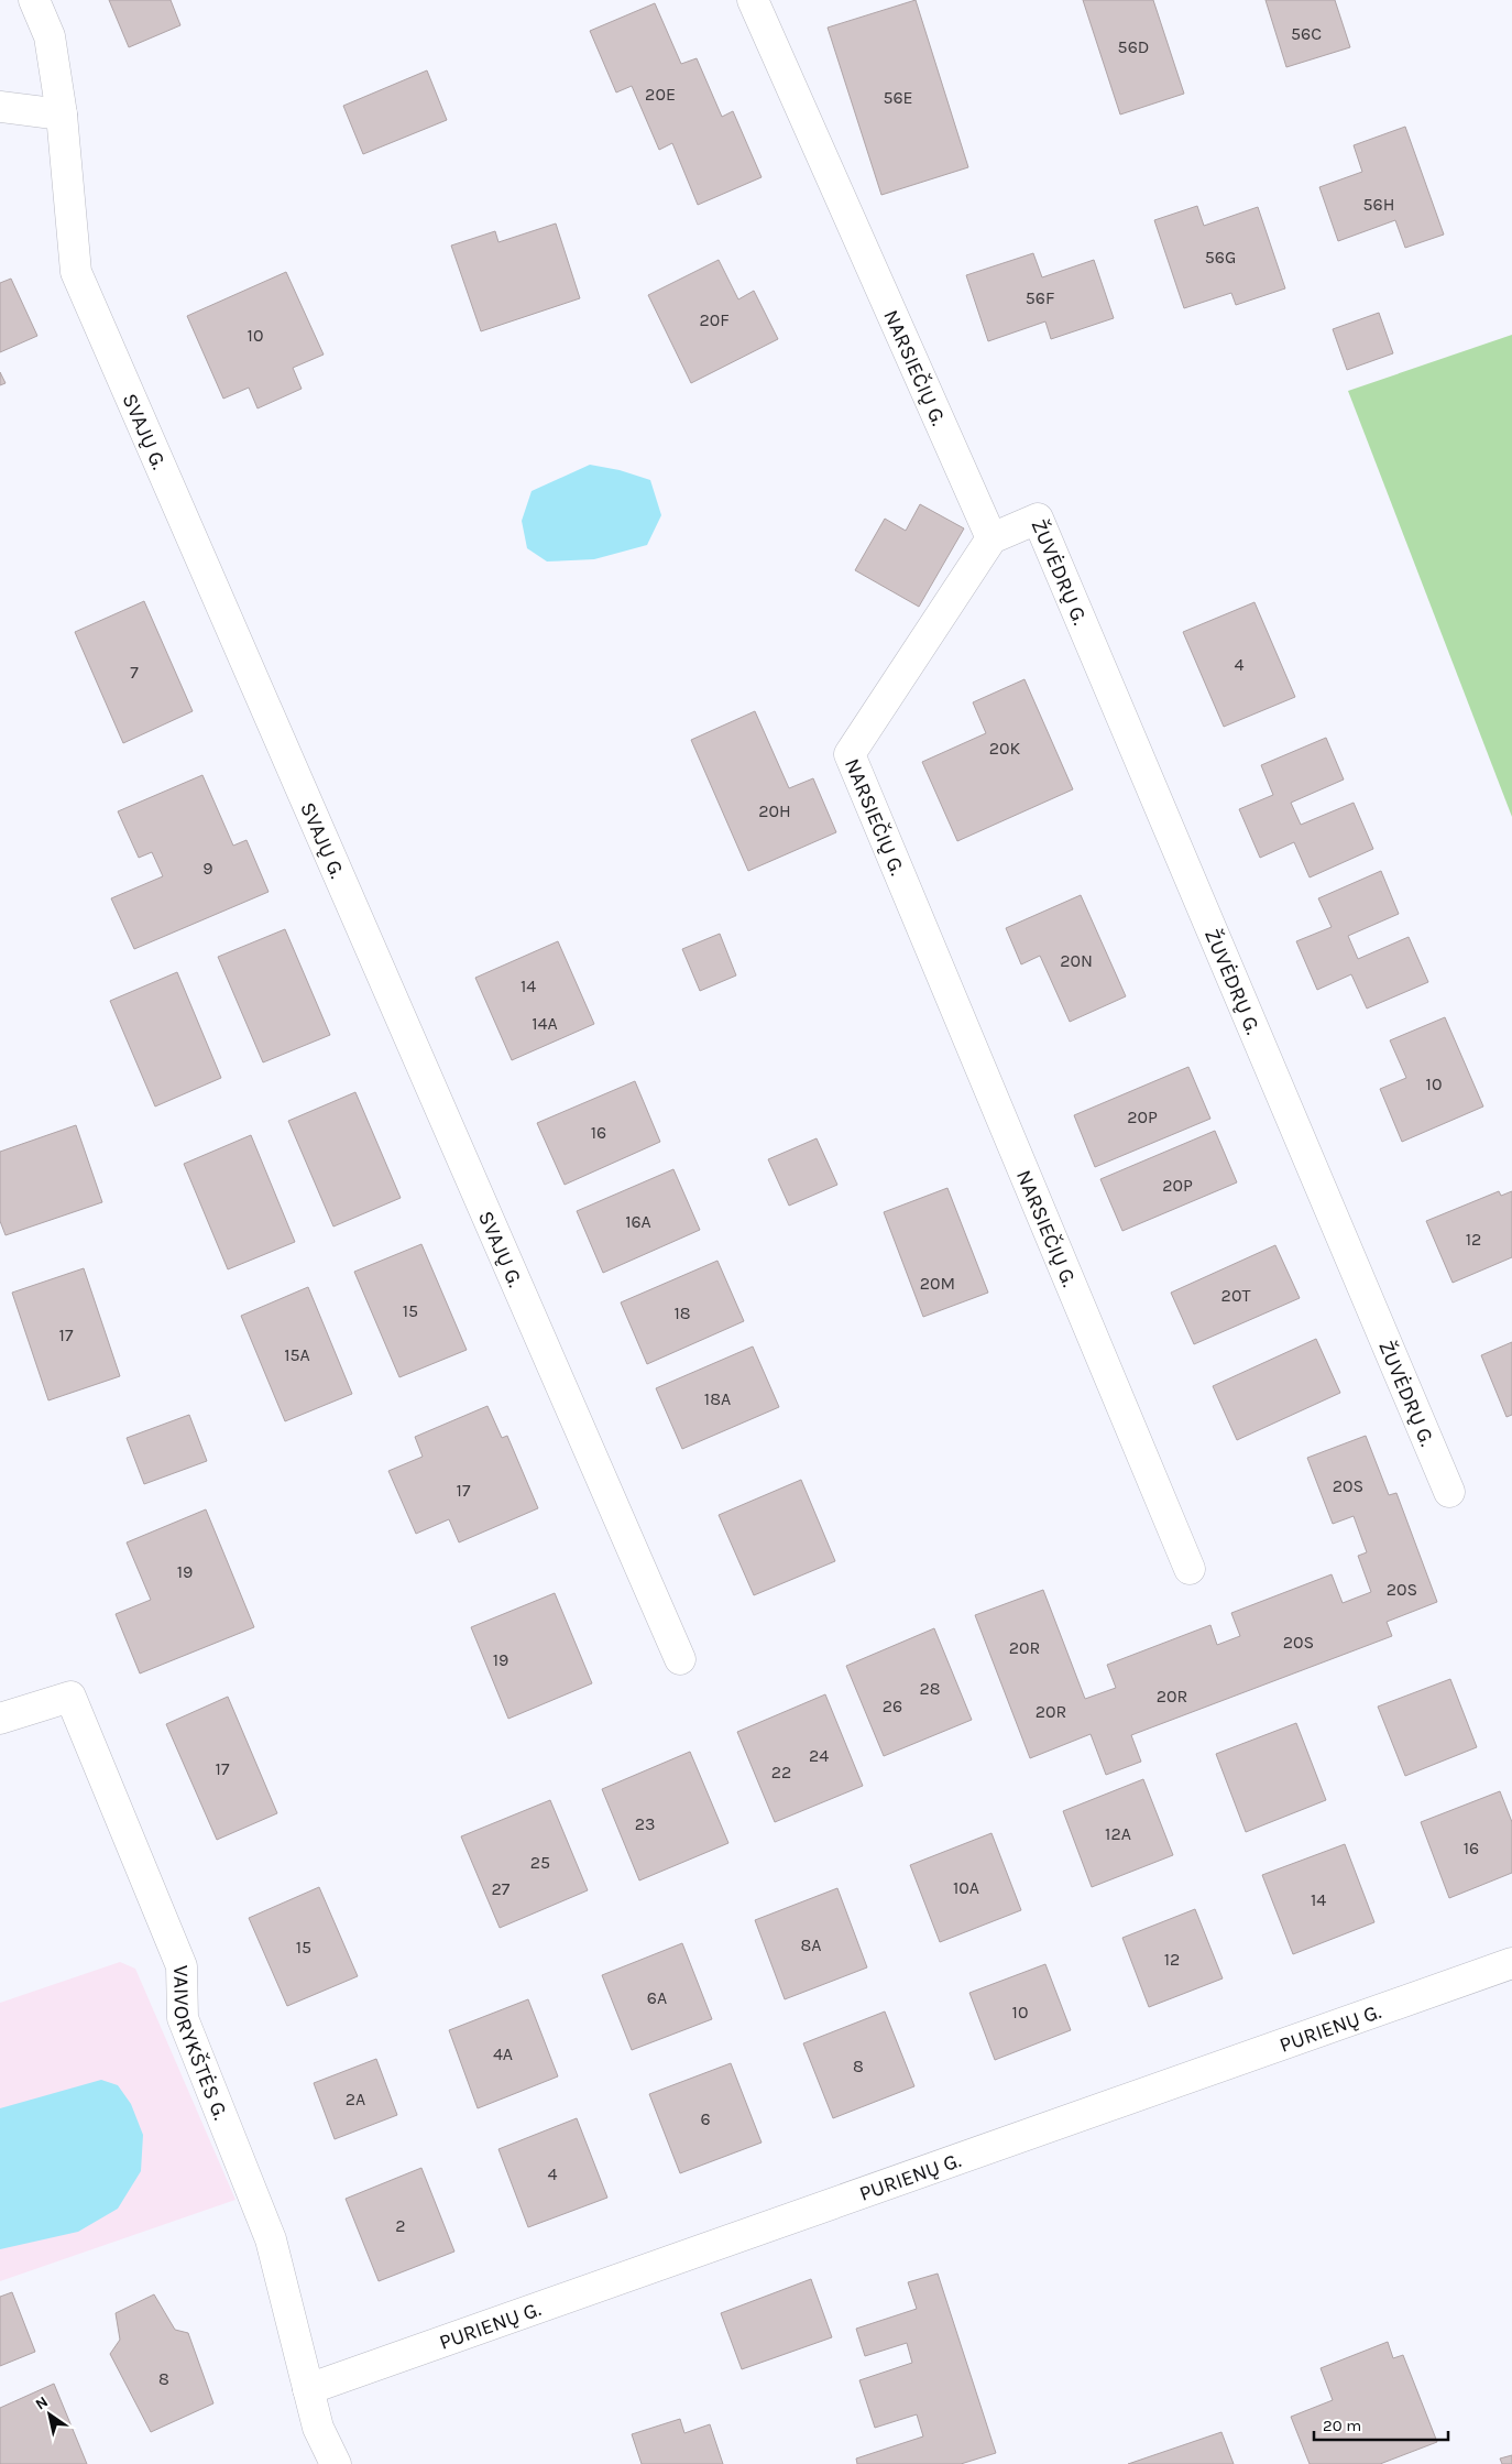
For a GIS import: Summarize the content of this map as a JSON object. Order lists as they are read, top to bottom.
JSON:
{
  "streets": {
    "street": [
      "NARSIEČIŲ G.",
      "SVAJŲ G.",
      "ŽUVĖDRŲ G.",
      "PURIENŲ G.",
      "VAIVORYKŠTĖS G."
    ]
  },
  "crossings": [
    ["NARSIEČIŲ G.", "ŽUVĖDRŲ G."],
    ["PURIENŲ G.", "VAIVORYKŠTĖS G."]
  ],
  "house_numbers": [
    "56C",
    "56D",
    "20E",
    "56E",
    "56H",
    "56G",
    "56F",
    "20F",
    "10",
    "4",
    "7",
    "20K",
    "20H",
    "9",
    "20N",
    "14",
    "14A",
    "10",
    "20P",
    "16",
    "20P",
    "16A",
    "12",
    "20M",
    "20T",
    "15",
    "18",
    "17",
    "15A",
    "18A",
    "20S",
    "17",
    "19",
    "20S",
    "20S",
    "20R",
    "19",
    "28",
    "20R",
    "26",
    "20R",
    "24",
    "17",
    "22",
    "23",
    "12A",
    "16",
    "25",
    "10A",
    "27",
    "14",
    "8A",
    "15",
    "12",
    "6A",
    "10",
    "4A",
    "8",
    "2A",
    "6",
    "4",
    "2",
    "8"
  ],
  "scale_bar": "20 m",
  "north": "top left"
}
